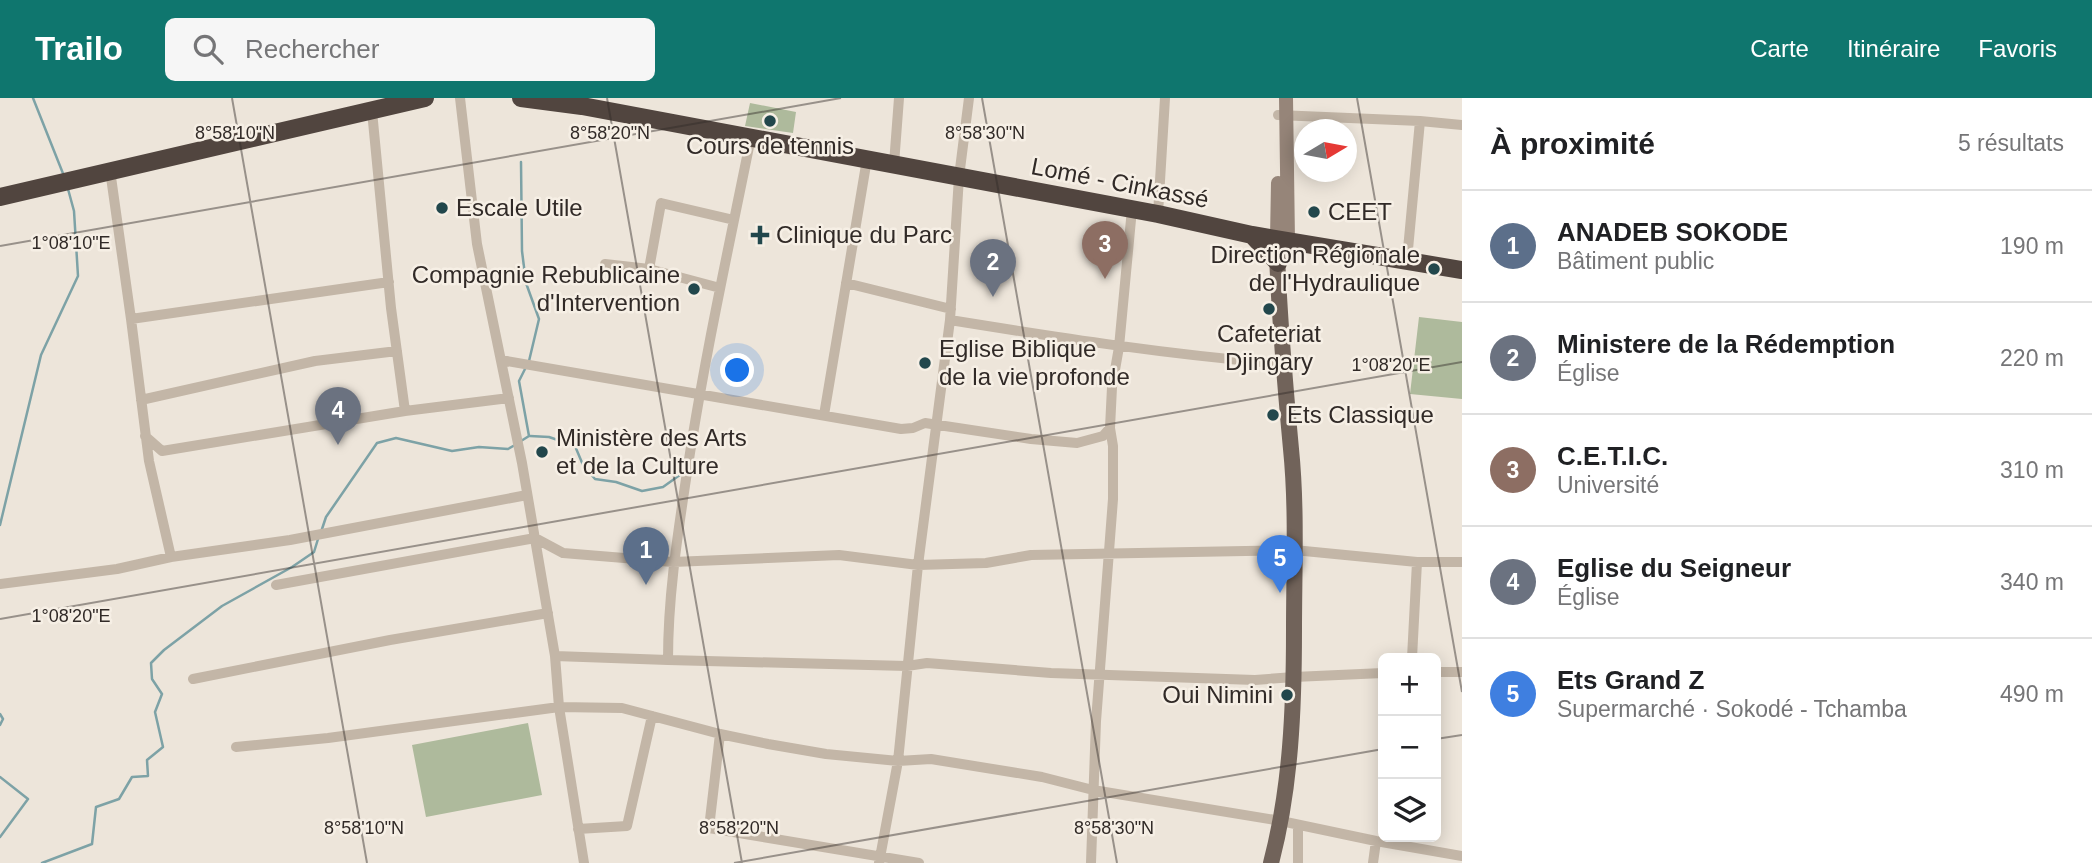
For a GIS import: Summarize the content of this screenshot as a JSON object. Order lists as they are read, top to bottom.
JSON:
{
  "streets": {
    "highway": ["Lomé - Cinkassé"]
  },
  "places": {
    "other": [
      "Cours de tennis",
      "Escale Utile",
      "CEET",
      "Direction Régionale de l'Hydraulique",
      "Compagnie Rebublicaine d'Intervention",
      "Cafeteriat Djingary",
      "Eglise Biblique de la vie profonde",
      "Ets Classique",
      "Ministère des Arts et de la Culture",
      "Oui Nimini"
    ],
    "health": ["Clinique du Parc"]
  },
  "north": "right",
  "page": {
    "header": "Trailo",
    "search": "Rechercher",
    "nav": ["Carte", "Itinéraire", "Favoris"],
    "heading": ["À proximité", "5 résultats"],
    "list": [
      {
        "mark": "1",
        "name": "ANADEB SOKODE",
        "note": "Bâtiment public",
        "value": "190 m"
      },
      {
        "mark": "2",
        "name": "Ministere de la Rédemption",
        "note": "Église",
        "value": "220 m"
      },
      {
        "mark": "3",
        "name": "C.E.T.I.C.",
        "note": "Université",
        "value": "310 m"
      },
      {
        "mark": "4",
        "name": "Eglise du Seigneur",
        "note": "Église",
        "value": "340 m"
      },
      {
        "mark": "5",
        "name": "Ets Grand Z",
        "note": "Supermarché · Sokodé - Tchamba",
        "value": "490 m"
      }
    ],
    "pins": [
      "3",
      "2",
      "4",
      "1",
      "5"
    ],
    "map_buttons": ["+", "−"]
  },
  "coordinates": [
    "8°58'10\"N",
    "8°58'20\"N",
    "8°58'30\"N",
    "1°08'10\"E",
    "1°08'20\"E"
  ]
}
